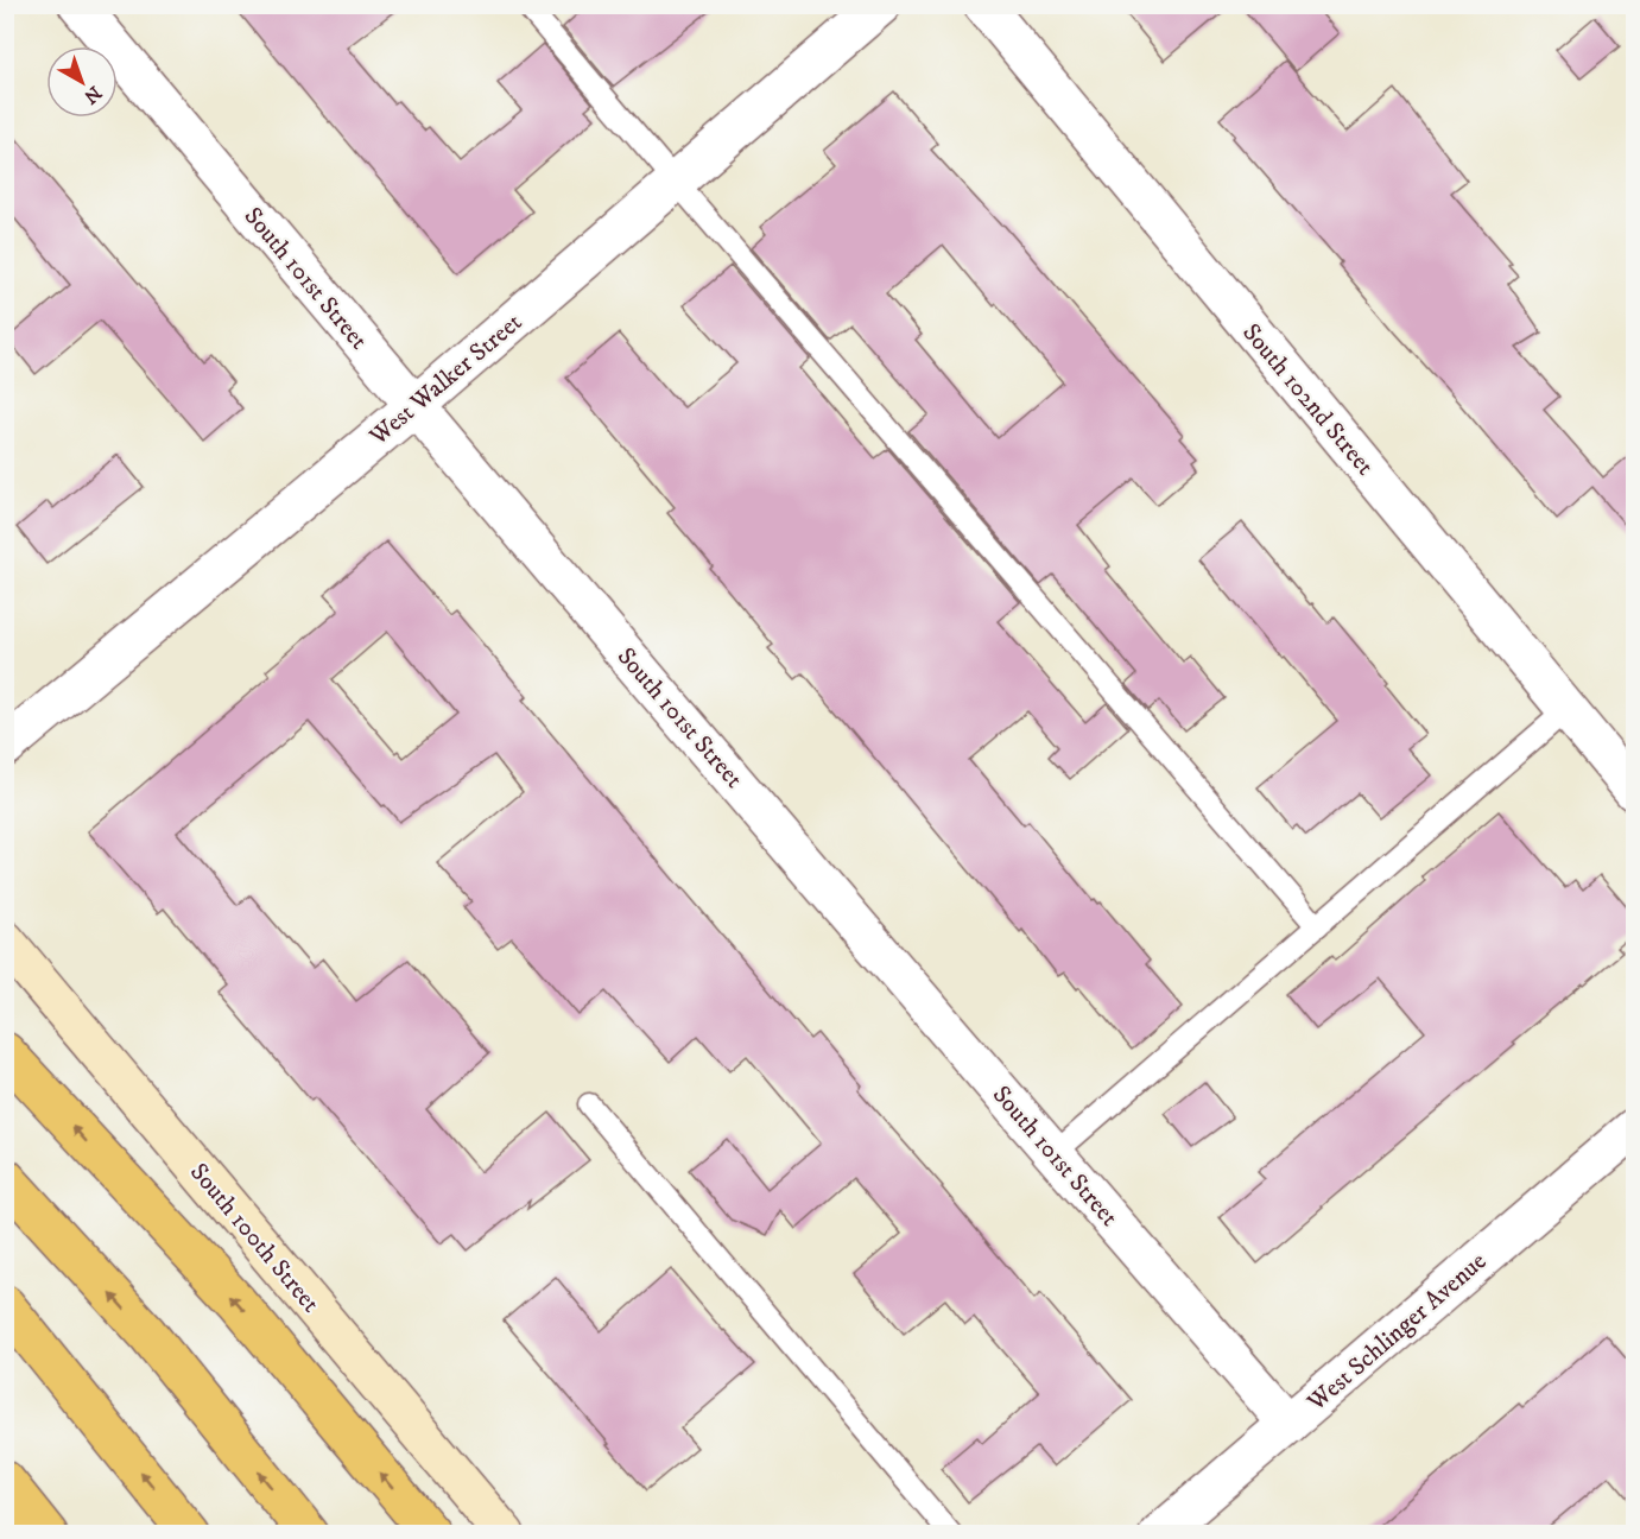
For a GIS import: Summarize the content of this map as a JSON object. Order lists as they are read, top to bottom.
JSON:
{
  "streets": {
    "street": [
      "South 101st Street",
      "West Walker Street",
      "South 102nd Street",
      "South 100th Street",
      "West Schlinger Avenue"
    ]
  },
  "crossings": [
    ["South 101st Street", "West Walker Street"],
    ["South 101st Street", "West Schlinger Avenue"]
  ],
  "north": "bottom right"
}
